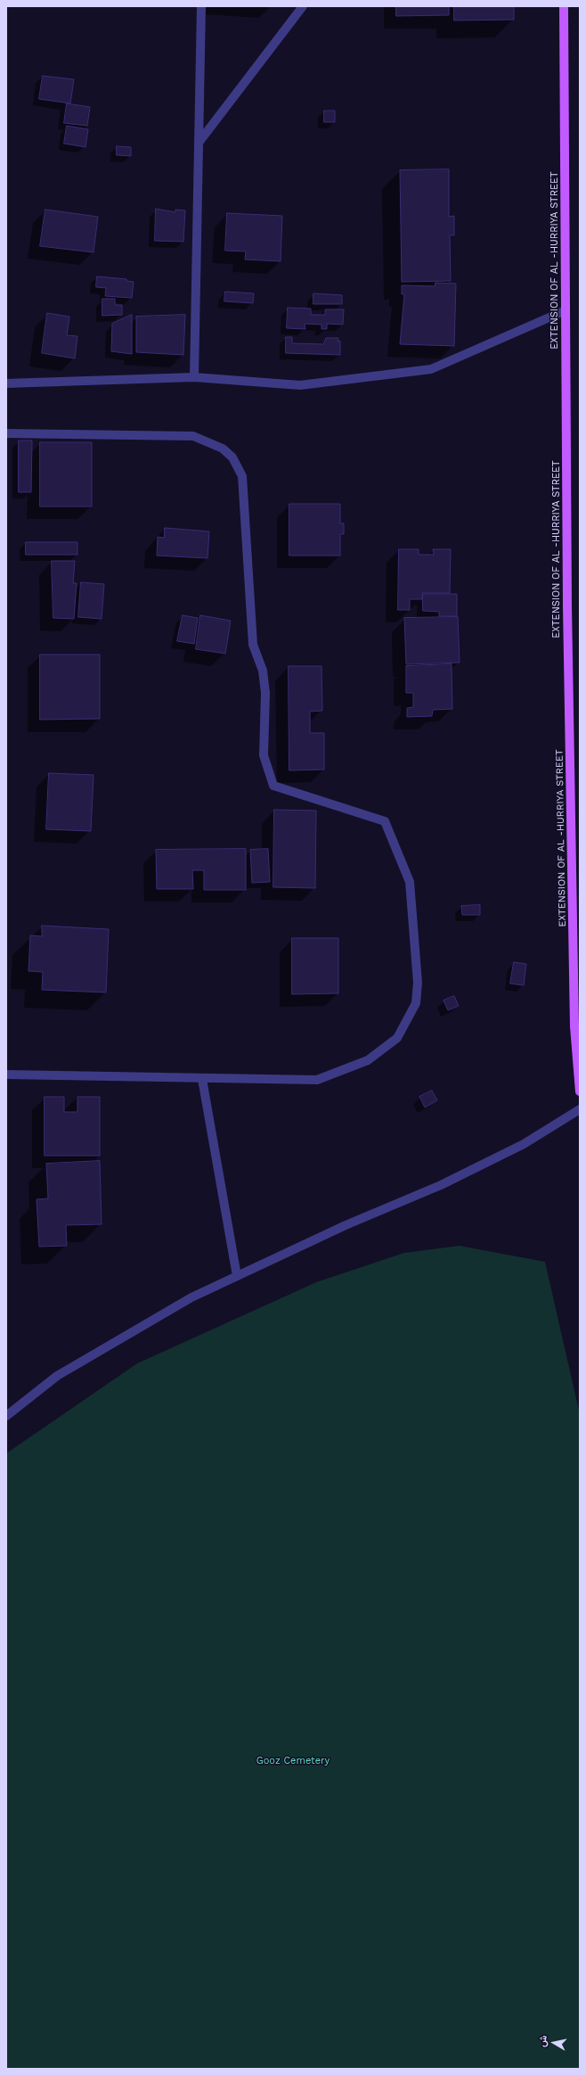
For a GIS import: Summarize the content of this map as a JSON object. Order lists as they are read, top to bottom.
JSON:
{
  "streets": {
    "main road": ["EXTENSION OF AL -HURRIYA STREET"]
  },
  "parks": ["Gooz Cemetery"],
  "north": "left"
}
